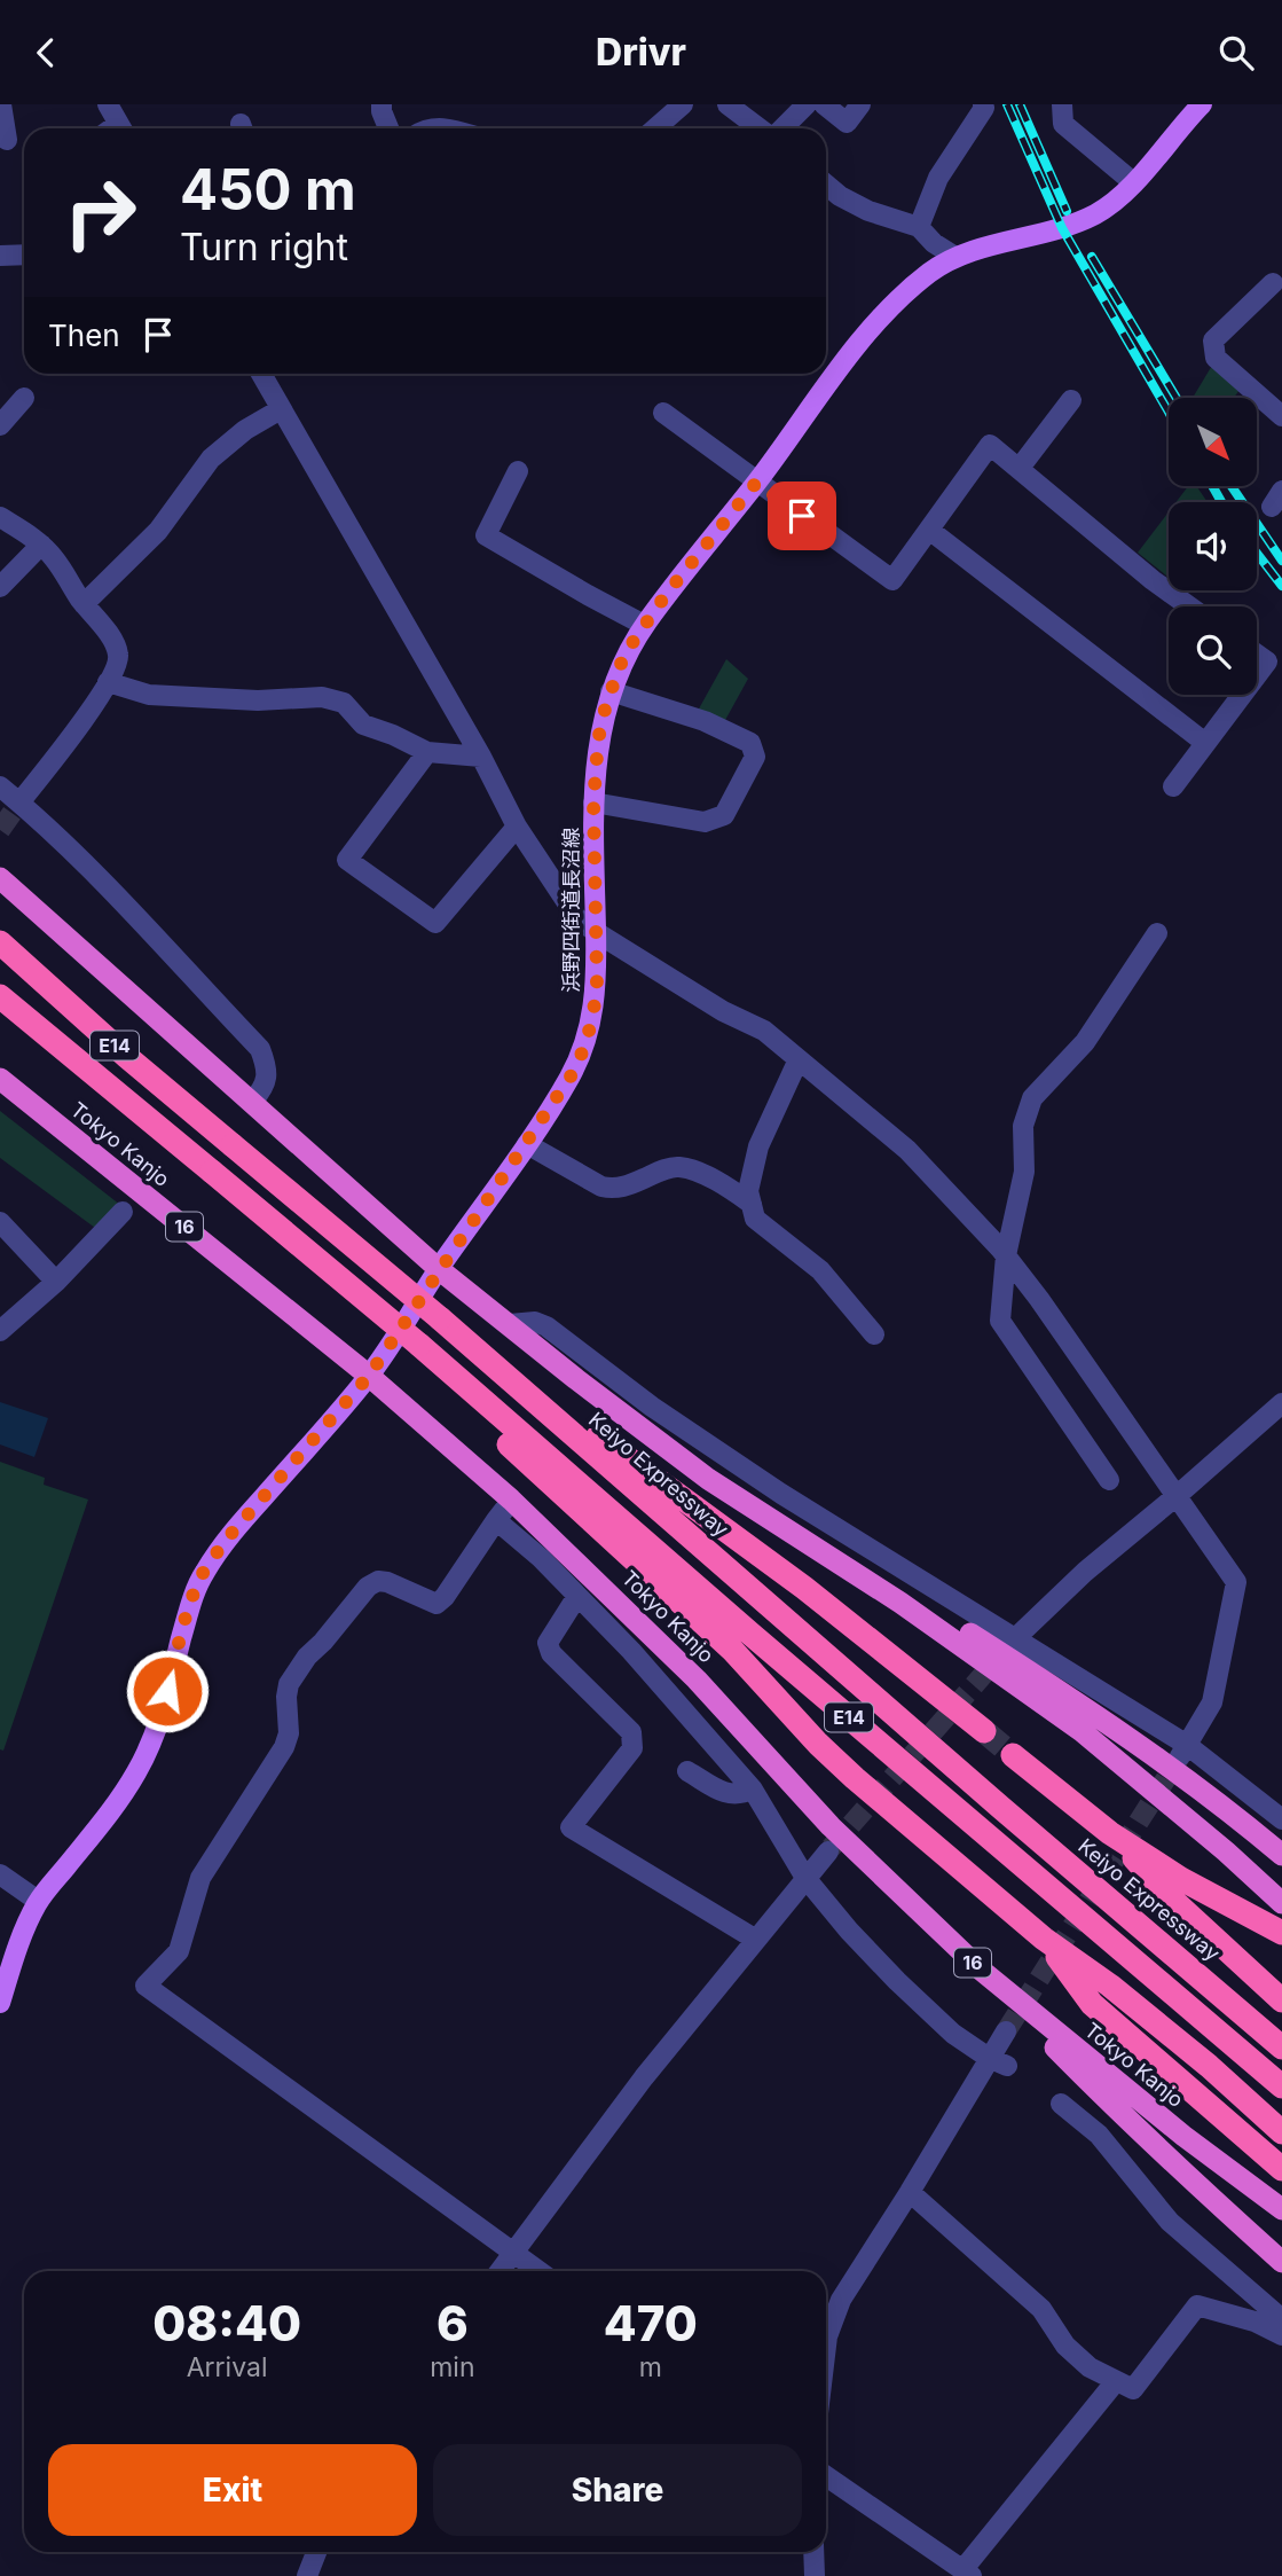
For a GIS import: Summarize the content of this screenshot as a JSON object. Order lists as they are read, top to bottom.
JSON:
{
  "streets": {
    "highway": [
      "E14",
      "Tokyo Kanjo",
      "16",
      "Keiyo Expressway"
    ],
    "main road": ["浜野四街道長沼線"]
  },
  "crossings": [
    ["浜野四街道長沼線", "Tokyo Kanjo"]
  ],
  "north": "bottom right",
  "page": {
    "header": "Drivr",
    "turn": ["450 m", "Turn right"],
    "then": "Then",
    "eta": [
      "08:40",
      "Arrival",
      "6",
      "min",
      "470",
      "m"
    ],
    "buttons": ["Exit", "Share"]
  }
}
